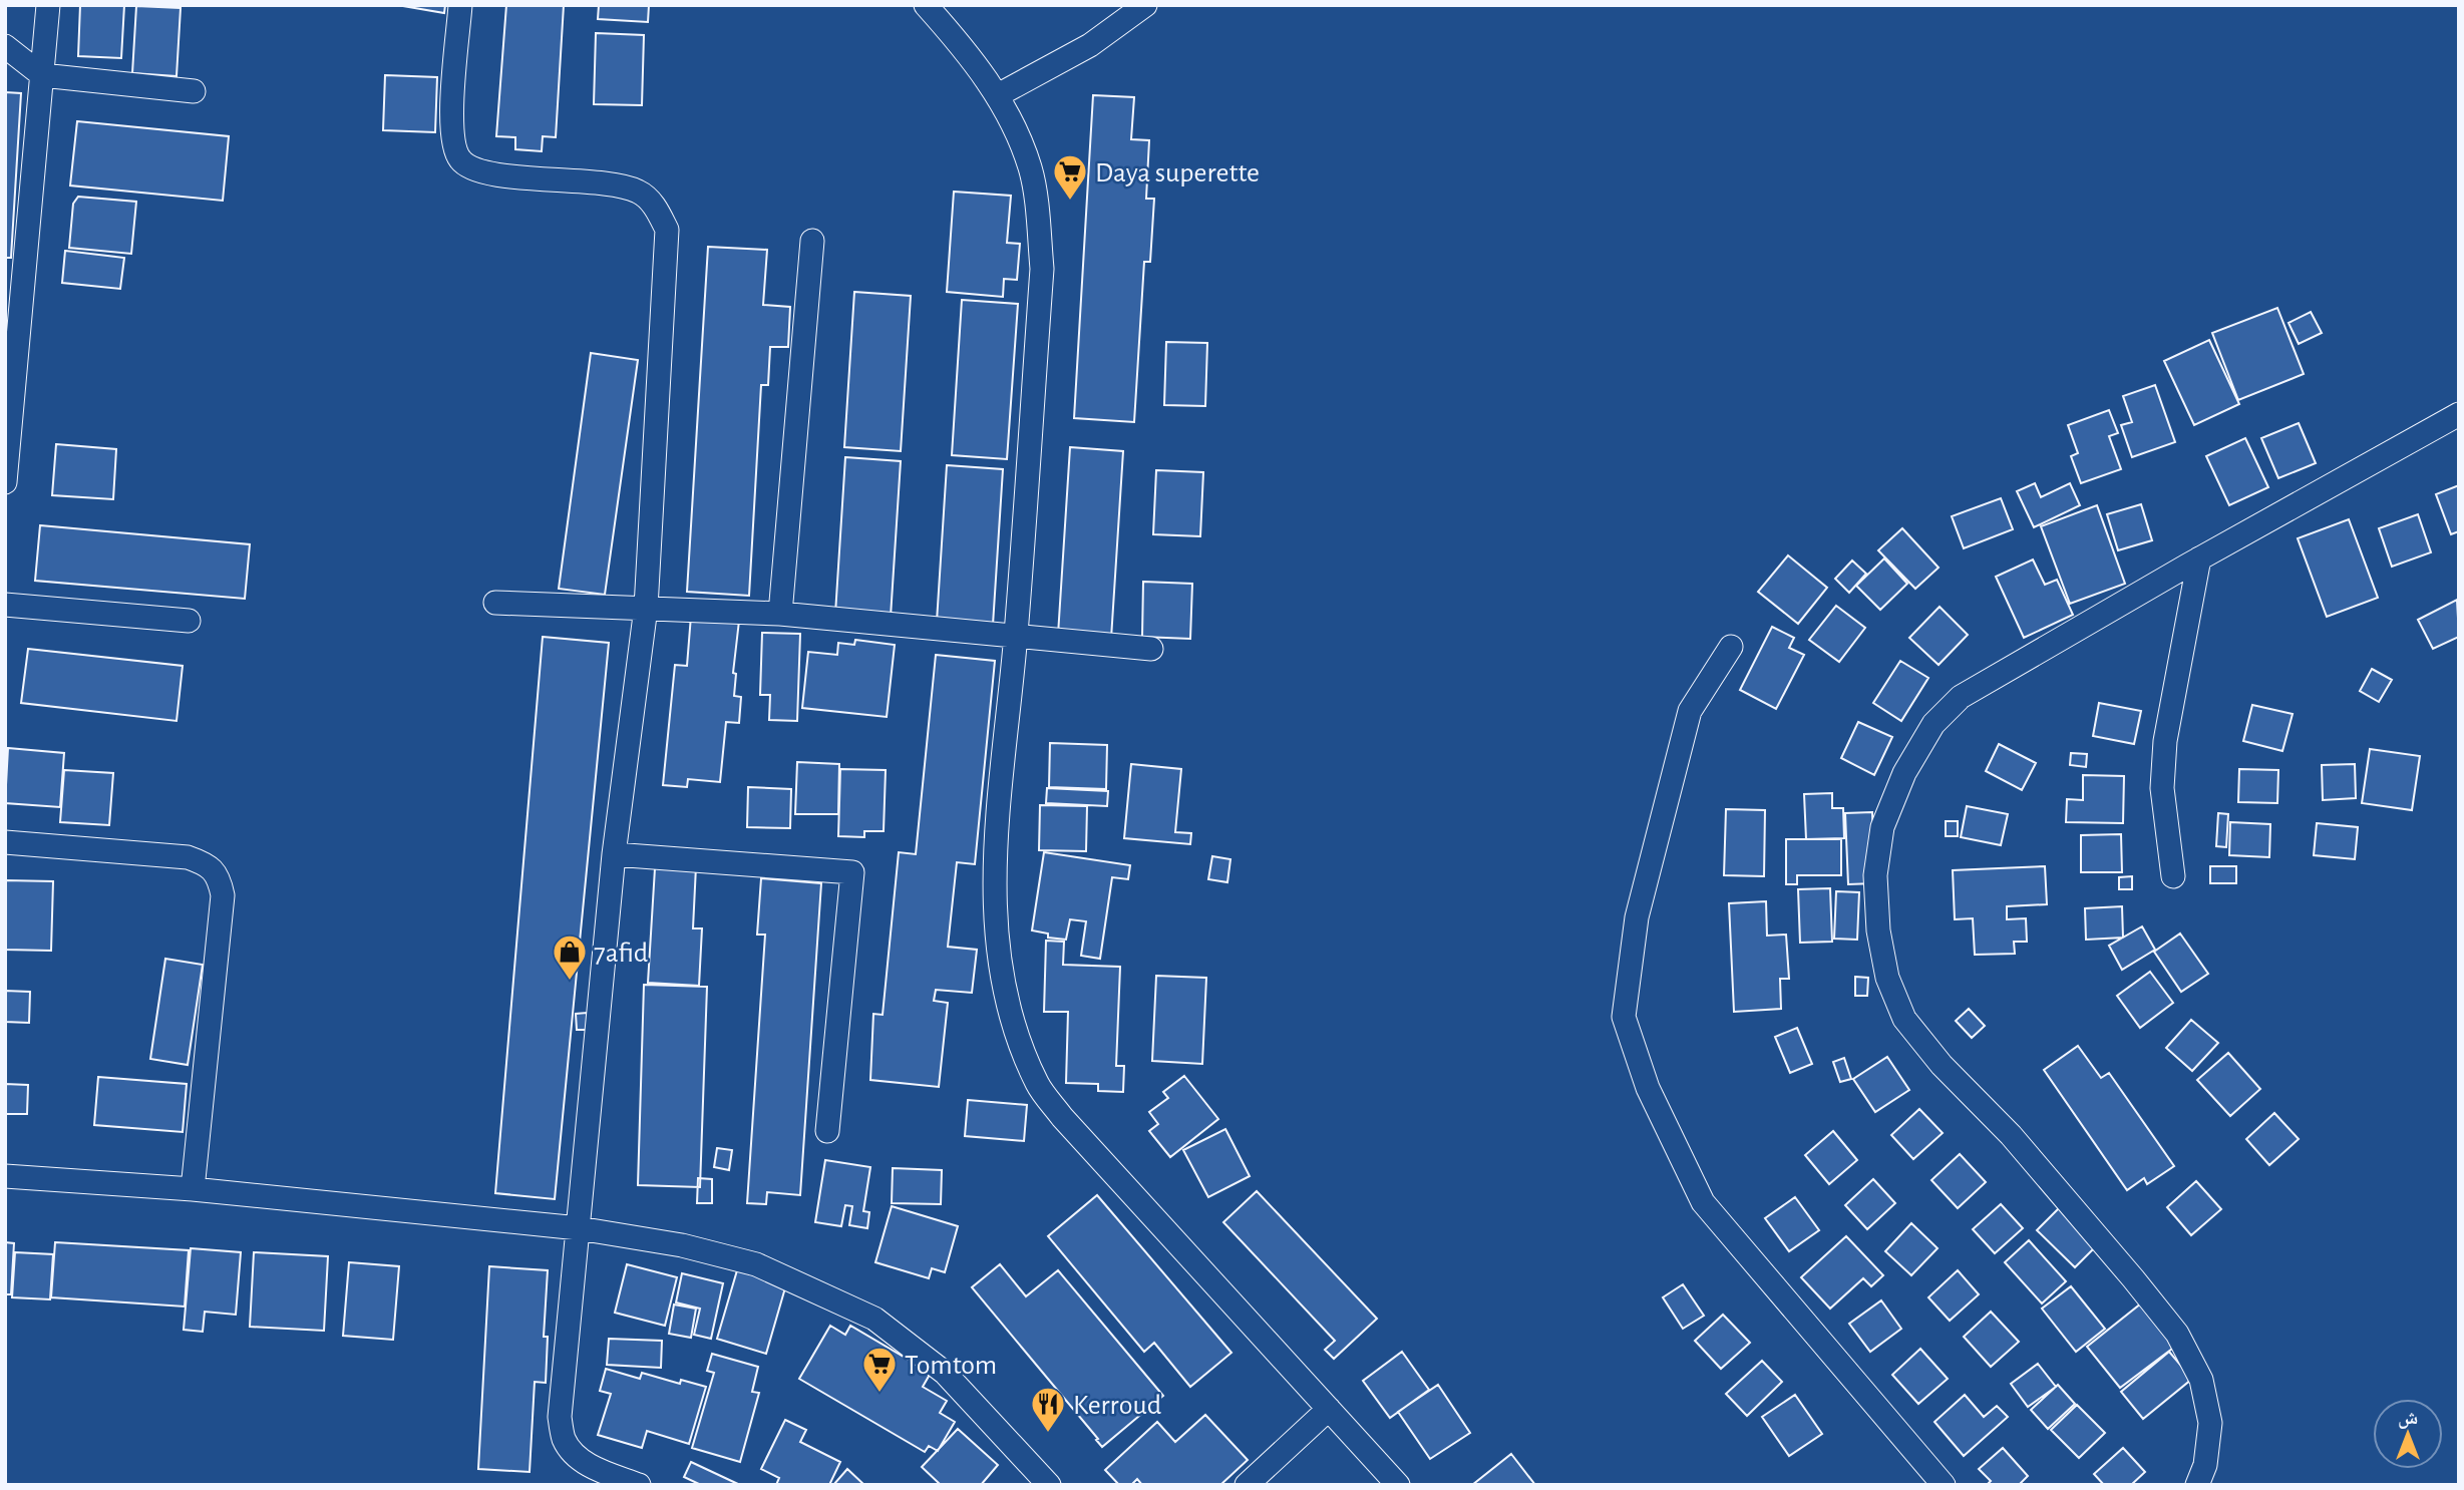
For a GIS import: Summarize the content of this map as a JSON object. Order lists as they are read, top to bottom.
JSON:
{
  "places": {
    "supermarket": ["Daya superette", "Tomtom"],
    "shop": ["7afid"],
    "restaurant": ["Kerroud"]
  },
  "north": "top"
}
